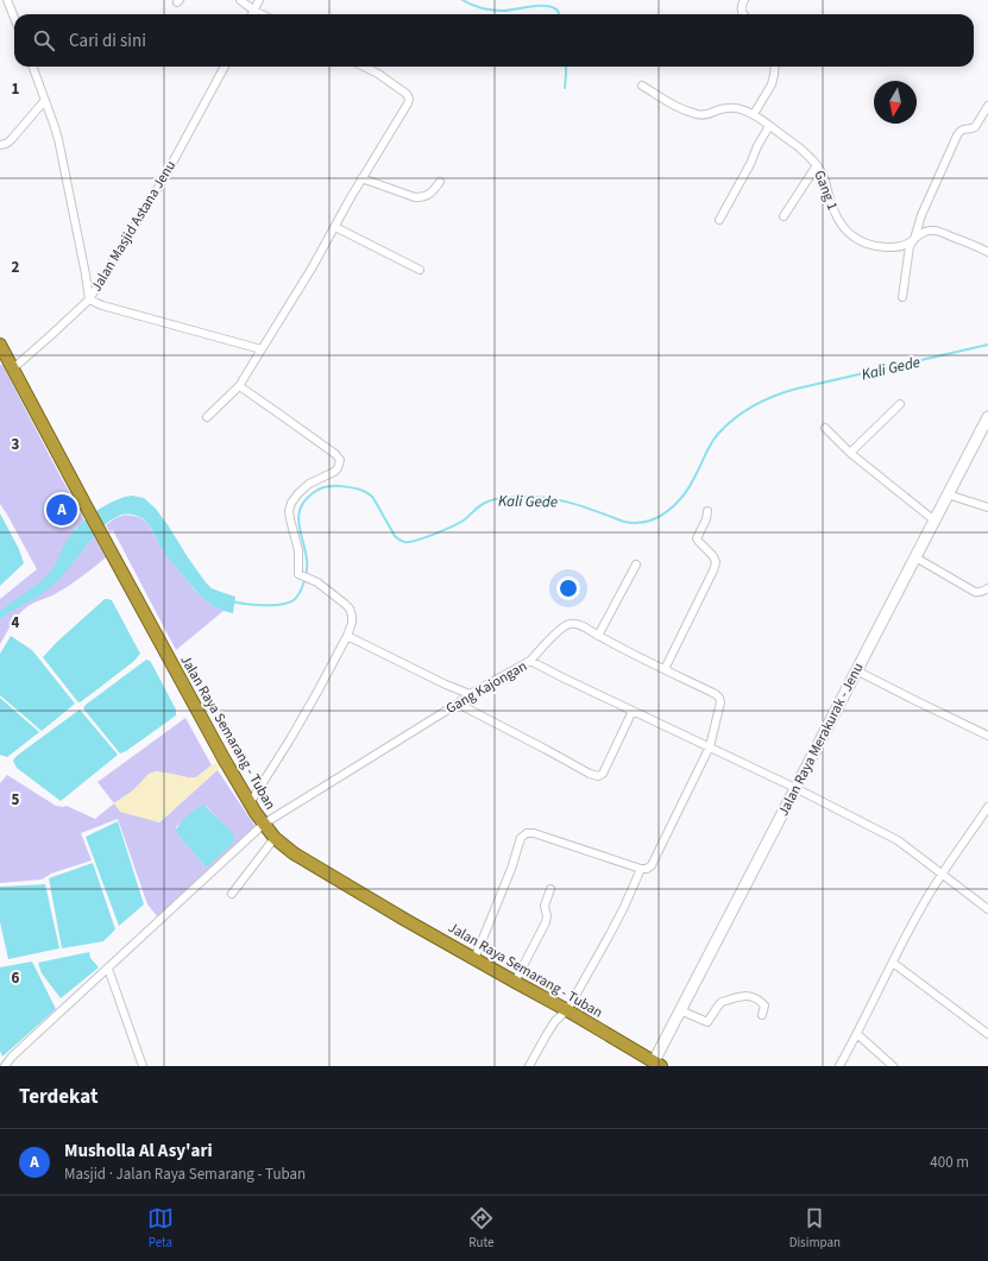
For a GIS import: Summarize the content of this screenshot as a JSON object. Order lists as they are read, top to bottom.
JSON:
{
  "streets": {
    "highway": ["Jalan Raya Semarang - Tuban"],
    "main road": ["Jalan Raya Merakurak - Jenu"],
    "street": ["Gang 1", "Jalan Masjid Astana Jenu", "Gang Kajongan"]
  },
  "crossings": [
    ["Jalan Masjid Astana Jenu", "Jalan Raya Semarang - Tuban"],
    ["Gang Kajongan", "Jalan Raya Semarang - Tuban"],
    ["Gang Kajongan", "Jalan Raya Merakurak - Jenu"],
    ["Jalan Raya Semarang - Tuban", "Jalan Raya Merakurak - Jenu"]
  ],
  "water": ["Kali Gede"],
  "north": "bottom",
  "page": {
    "search": "Cari di sini",
    "pins": "A",
    "heading": "Terdekat",
    "list": [
      {
        "mark": "A",
        "name": "Musholla Al Asy'ari",
        "note": "Masjid · Jalan Raya Semarang - Tuban",
        "value": "400 m"
      }
    ],
    "nav": ["Peta", "Rute", "Disimpan"]
  },
  "grid": {
    "rows": [
      "1",
      "2",
      "3",
      "4",
      "5",
      "6"
    ]
  }
}
